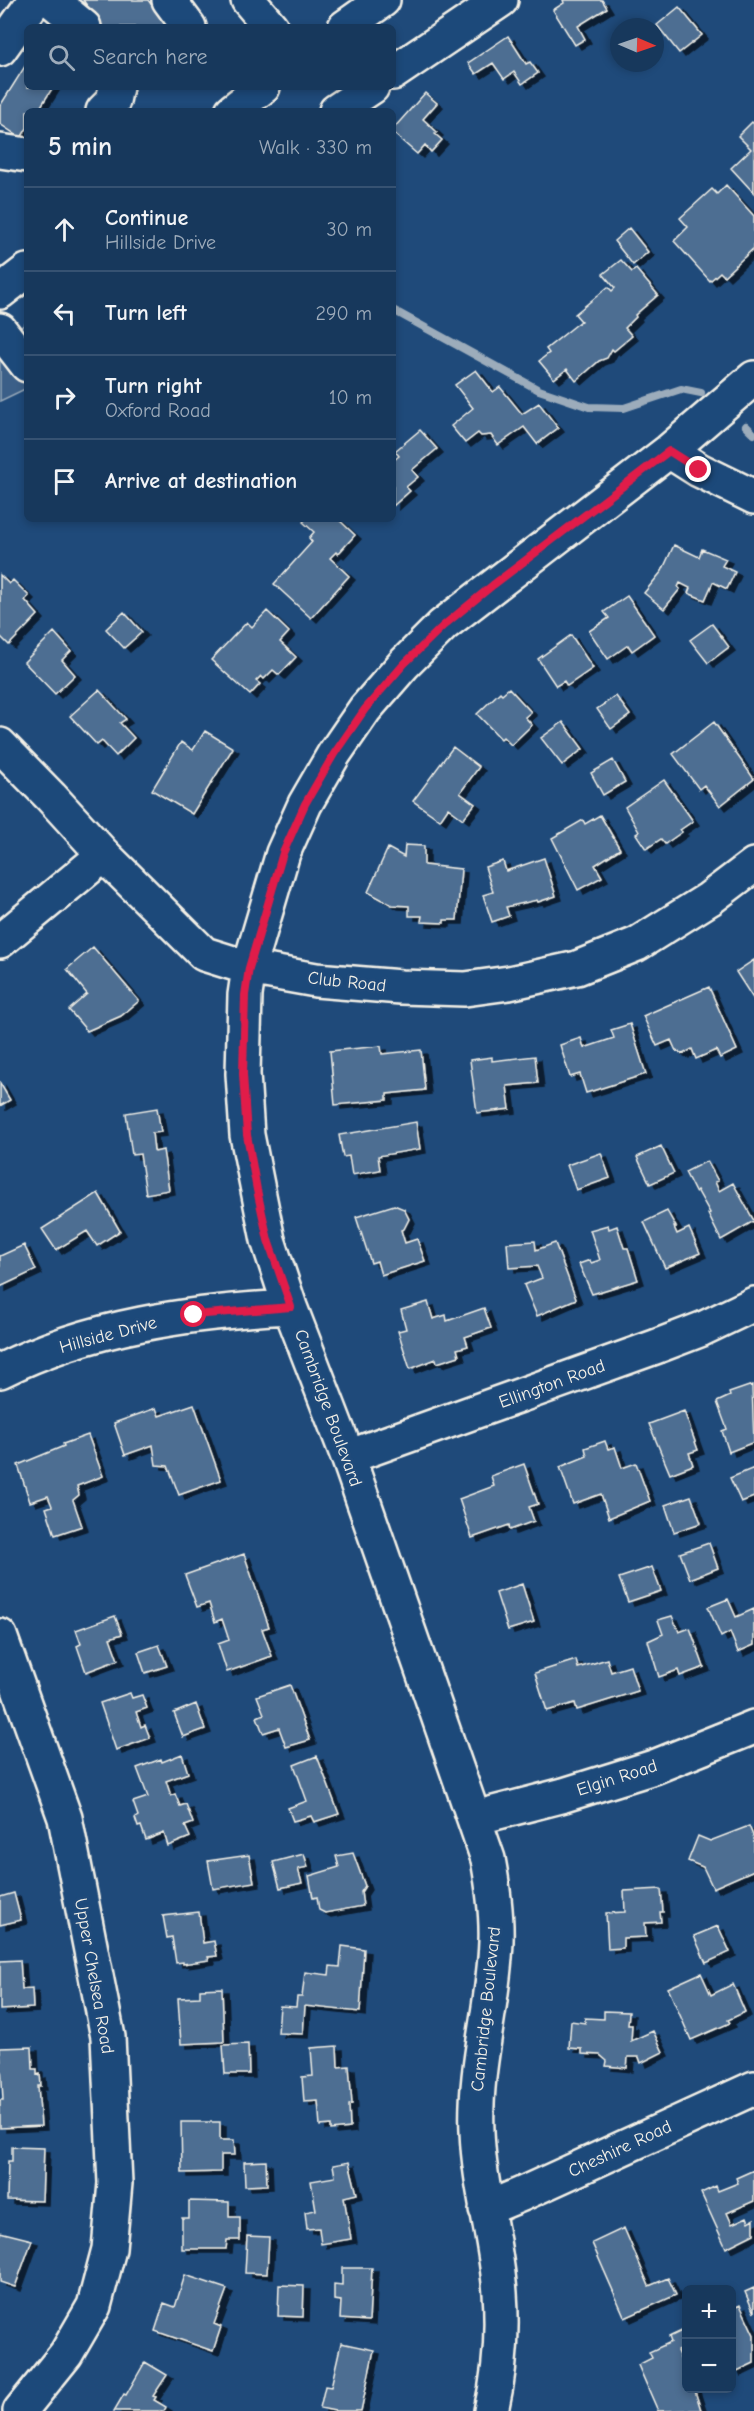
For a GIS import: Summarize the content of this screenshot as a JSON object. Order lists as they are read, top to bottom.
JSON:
{
  "streets": {
    "street": [
      "Club Road",
      "Hillside Drive",
      "Ellington Road",
      "Cambridge Boulevard",
      "Elgin Road",
      "Upper Chelsea Road",
      "Cheshire Road"
    ]
  },
  "crossings": [
    ["Club Road", "Cambridge Boulevard"],
    ["Hillside Drive", "Cambridge Boulevard"],
    ["Ellington Road", "Cambridge Boulevard"],
    ["Cambridge Boulevard", "Elgin Road"],
    ["Cambridge Boulevard", "Cheshire Road"]
  ],
  "north": "right",
  "page": {
    "search": "Search here",
    "heading": ["5 min", "Walk · 330 m"],
    "list": [
      ["Continue", "Hillside Drive", "30 m"],
      ["Turn left", "290 m"],
      ["Turn right", "Oxford Road", "10 m"],
      "Arrive at destination"
    ],
    "map_buttons": ["+", "−"]
  }
}
